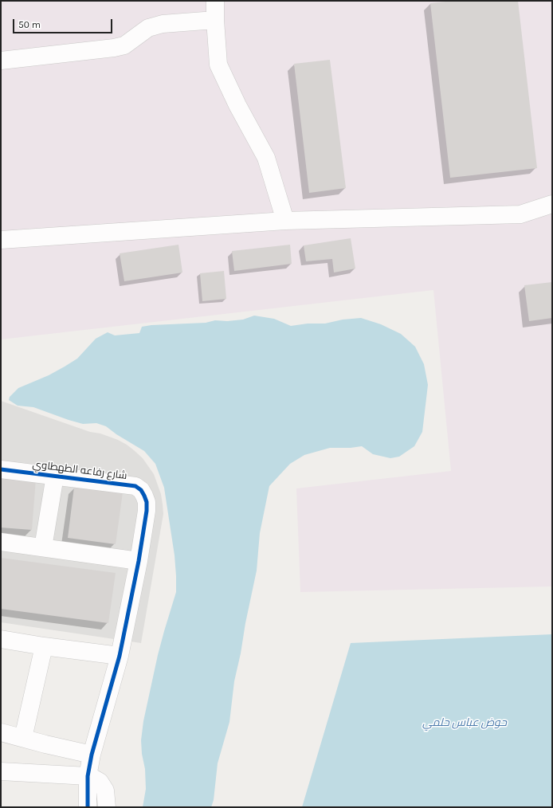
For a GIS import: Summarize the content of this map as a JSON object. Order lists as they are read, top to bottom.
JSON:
{
  "streets": {
    "street": ["شارع رفاعه الطهطاوي"]
  },
  "water": ["حوض عباس حلمي"],
  "scale_bar": "50 m"
}
